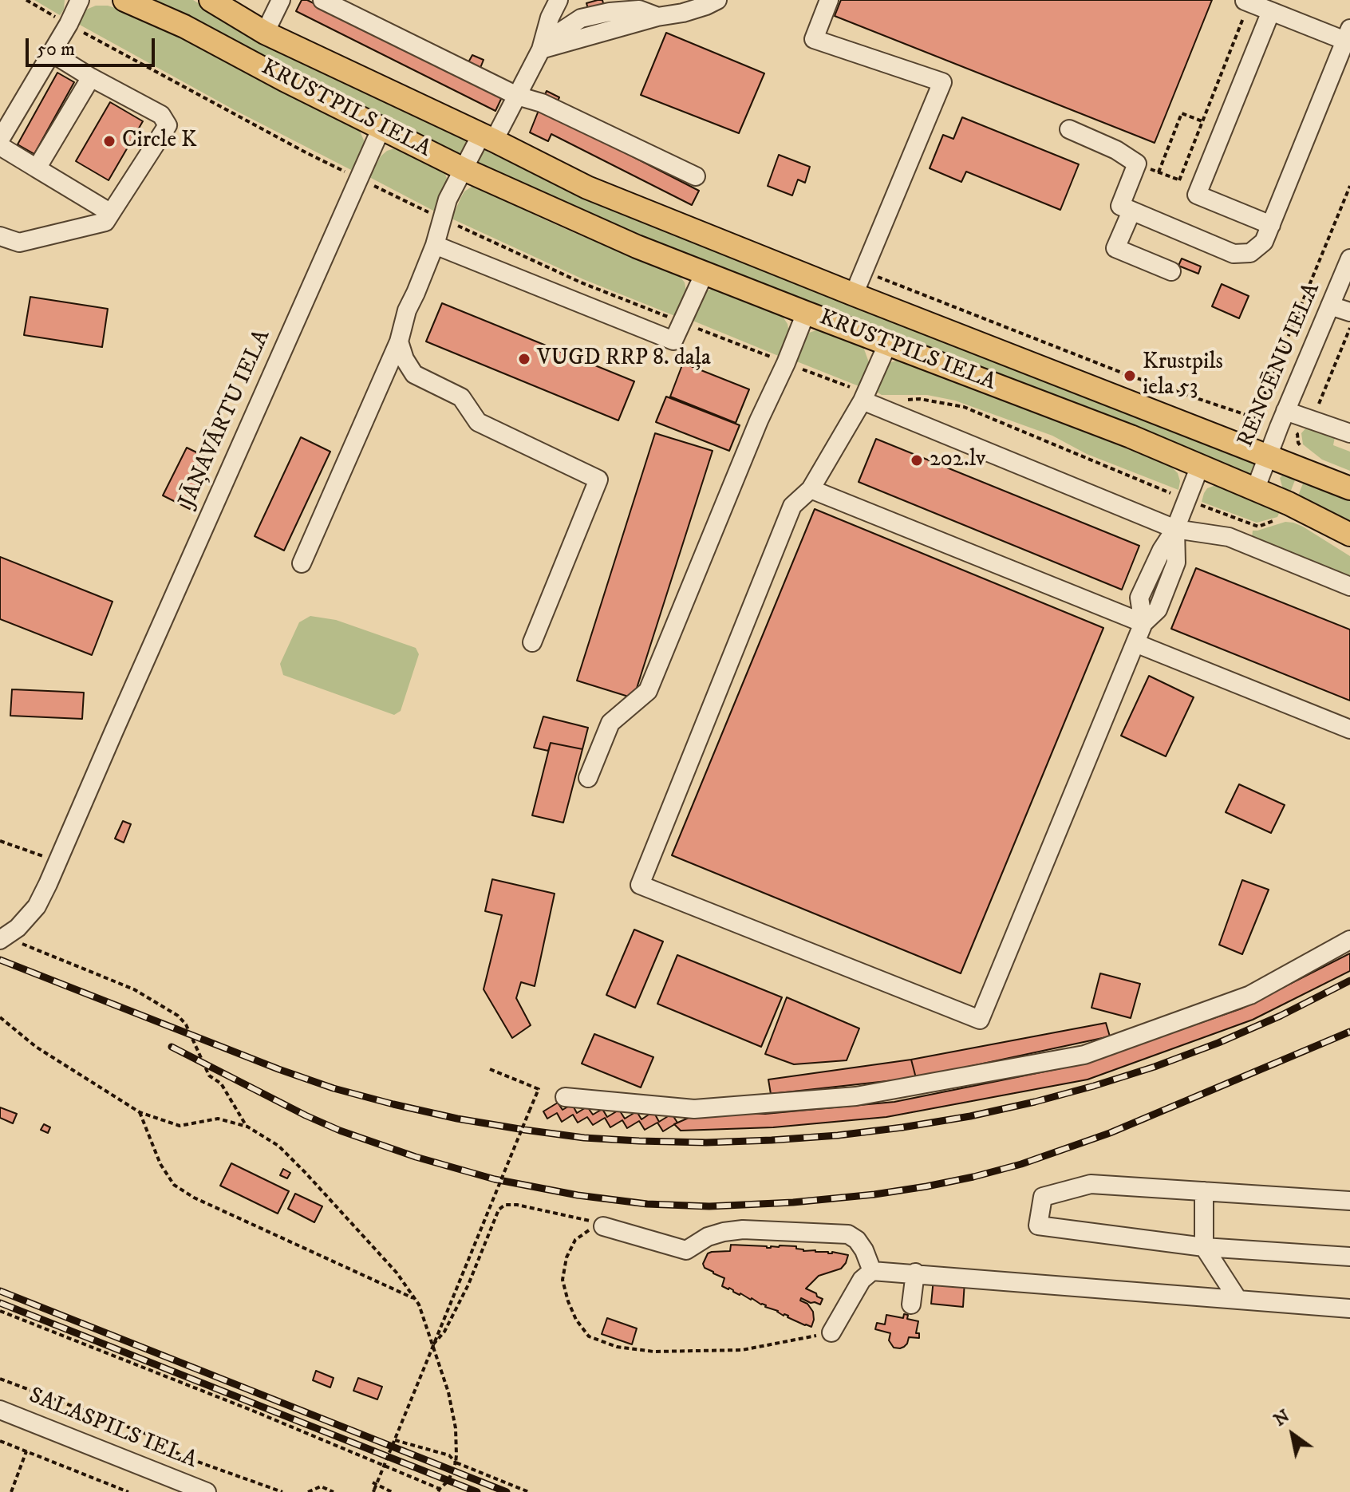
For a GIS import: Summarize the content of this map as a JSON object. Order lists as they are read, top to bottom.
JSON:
{
  "streets": {
    "main road": ["KRUSTPILS IELA"],
    "street": ["RENCĒNU IELA", "JĀŅAVĀRTU IELA", "SALASPILS IELA"]
  },
  "crossings": [
    ["KRUSTPILS IELA", "RENCĒNU IELA"],
    ["KRUSTPILS IELA", "JĀŅAVĀRTU IELA"]
  ],
  "places": [
    "Circle K",
    "VUGD RRP 8. daļa",
    "Krustpils iela 53",
    "202.lv"
  ],
  "scale_bar": "50 m",
  "north": "top left"
}
